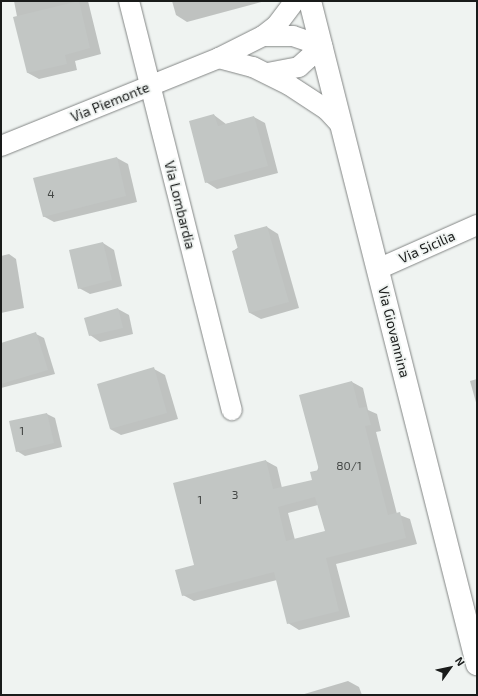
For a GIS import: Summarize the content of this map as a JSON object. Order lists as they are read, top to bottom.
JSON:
{
  "streets": {
    "street": [
      "Via Piemonte",
      "Via Lombardia",
      "Via Sicilia",
      "Via Giovannina"
    ]
  },
  "crossings": [
    ["Via Piemonte", "Via Lombardia"],
    ["Via Piemonte", "Via Giovannina"],
    ["Via Sicilia", "Via Giovannina"]
  ],
  "house_numbers": [
    "4",
    "1",
    "80/1",
    "3",
    "1"
  ],
  "north": "top right"
}
